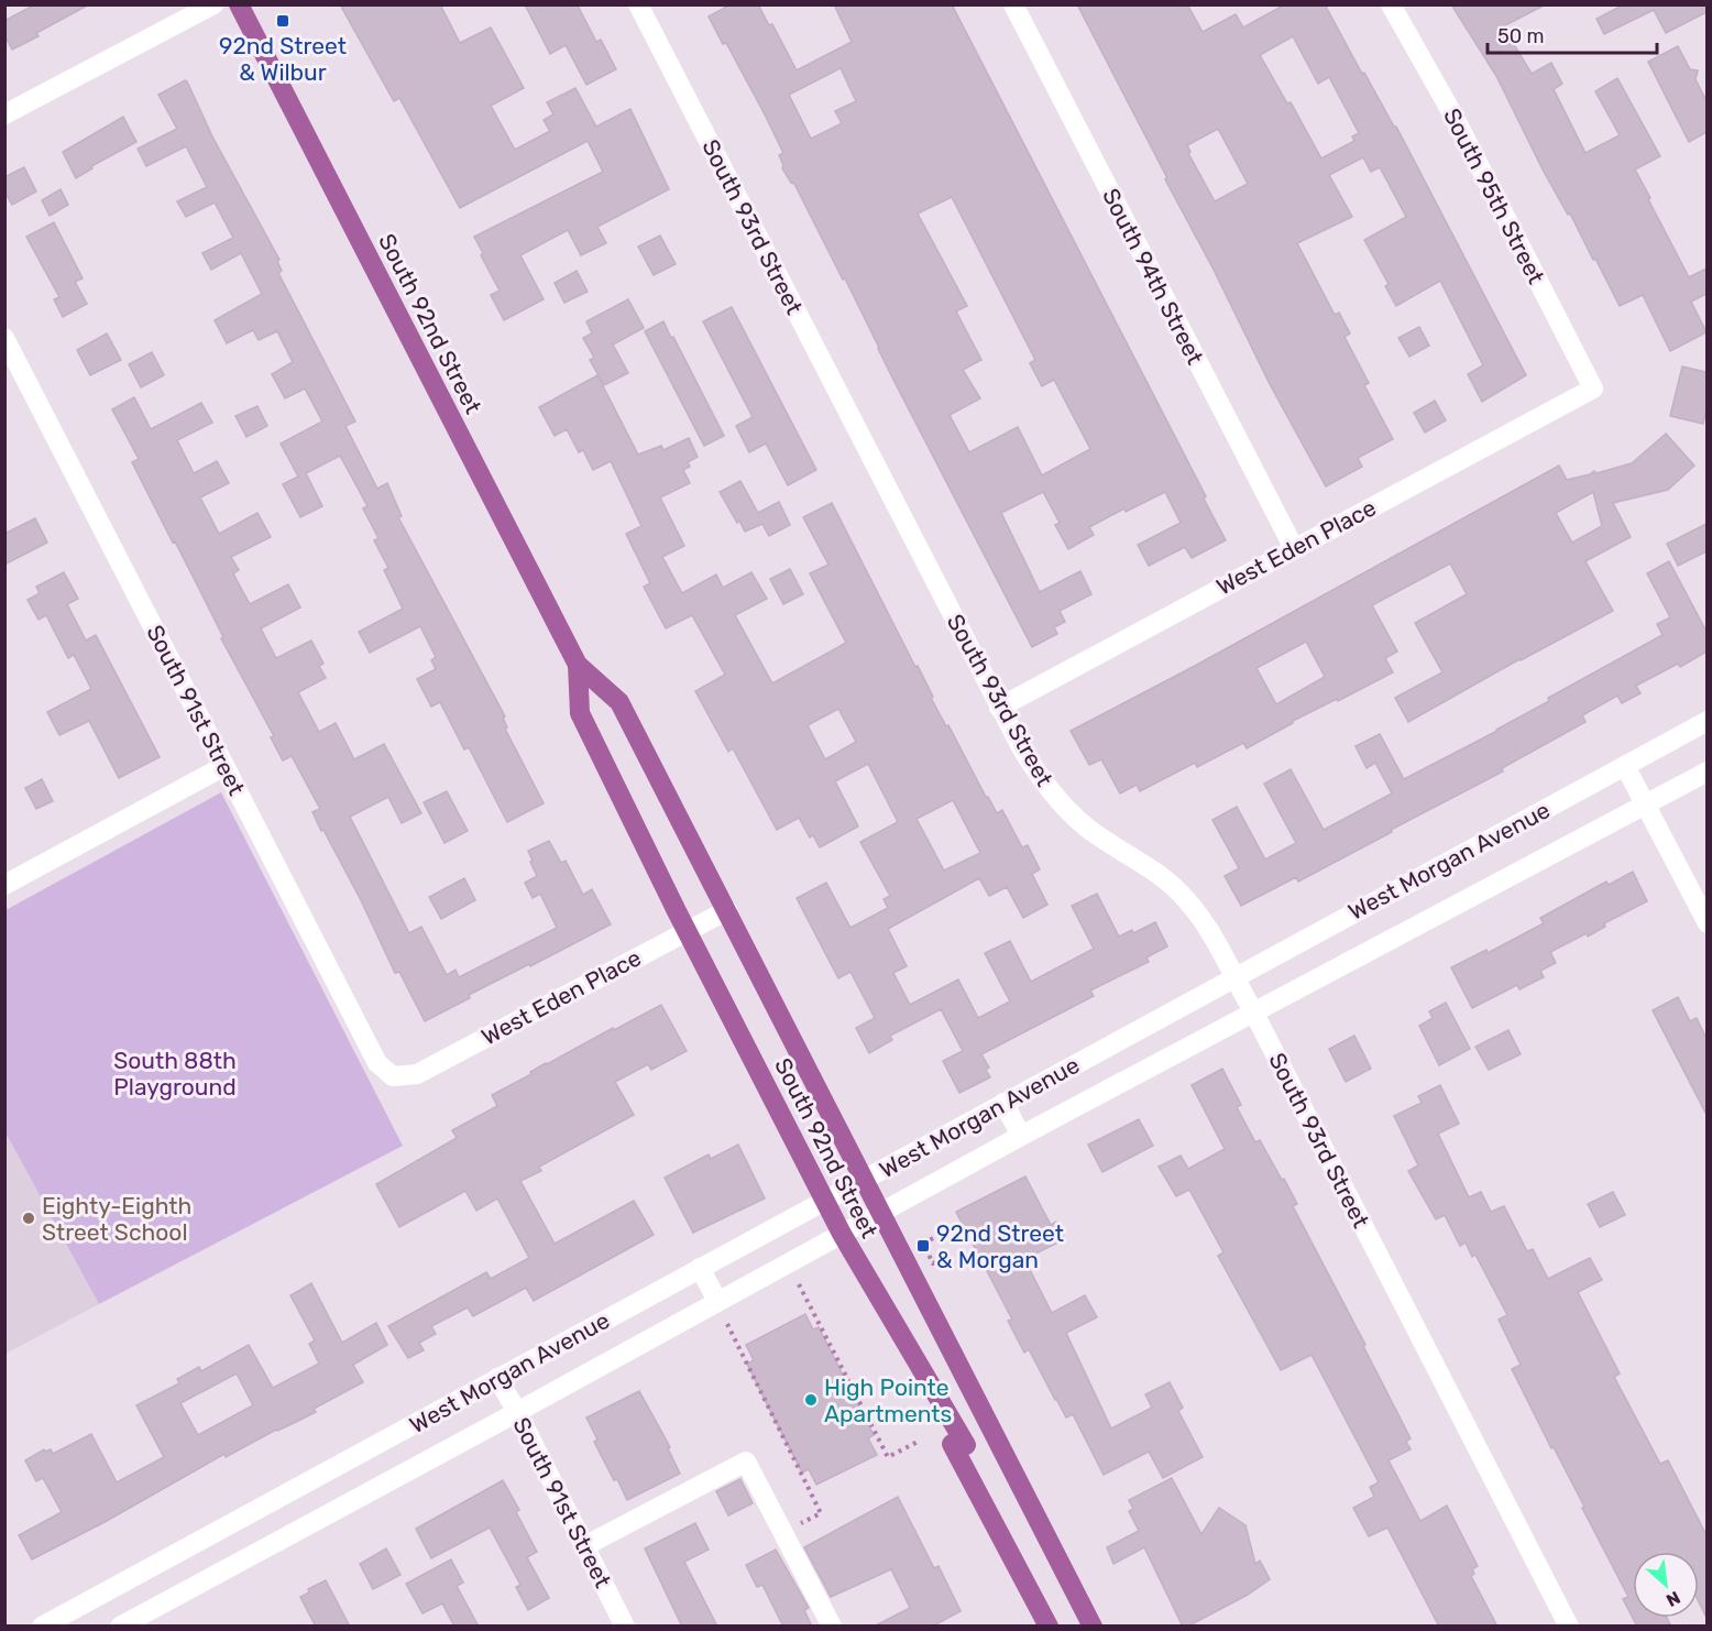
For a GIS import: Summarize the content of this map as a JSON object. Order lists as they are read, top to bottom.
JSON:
{
  "streets": {
    "main road": ["South 92nd Street"],
    "street": [
      "South 95th Street",
      "South 93rd Street",
      "South 94th Street",
      "West Eden Place",
      "South 91st Street",
      "West Morgan Avenue"
    ]
  },
  "crossings": [
    ["South 95th Street", "West Eden Place"],
    ["South 93rd Street", "West Eden Place"],
    ["South 93rd Street", "West Morgan Avenue"],
    ["South 94th Street", "West Eden Place"],
    ["South 92nd Street", "West Eden Place"],
    ["South 92nd Street", "West Morgan Avenue"],
    ["West Eden Place", "South 91st Street"],
    ["South 91st Street", "West Morgan Avenue"]
  ],
  "parks": ["South 88th Playground"],
  "places": {
    "transit": ["92nd Street & Wilbur", "92nd Street & Morgan"],
    "other": ["Eighty-Eighth Street School", "High Pointe Apartments"]
  },
  "scale_bar": "50 m",
  "north": "bottom right"
}
